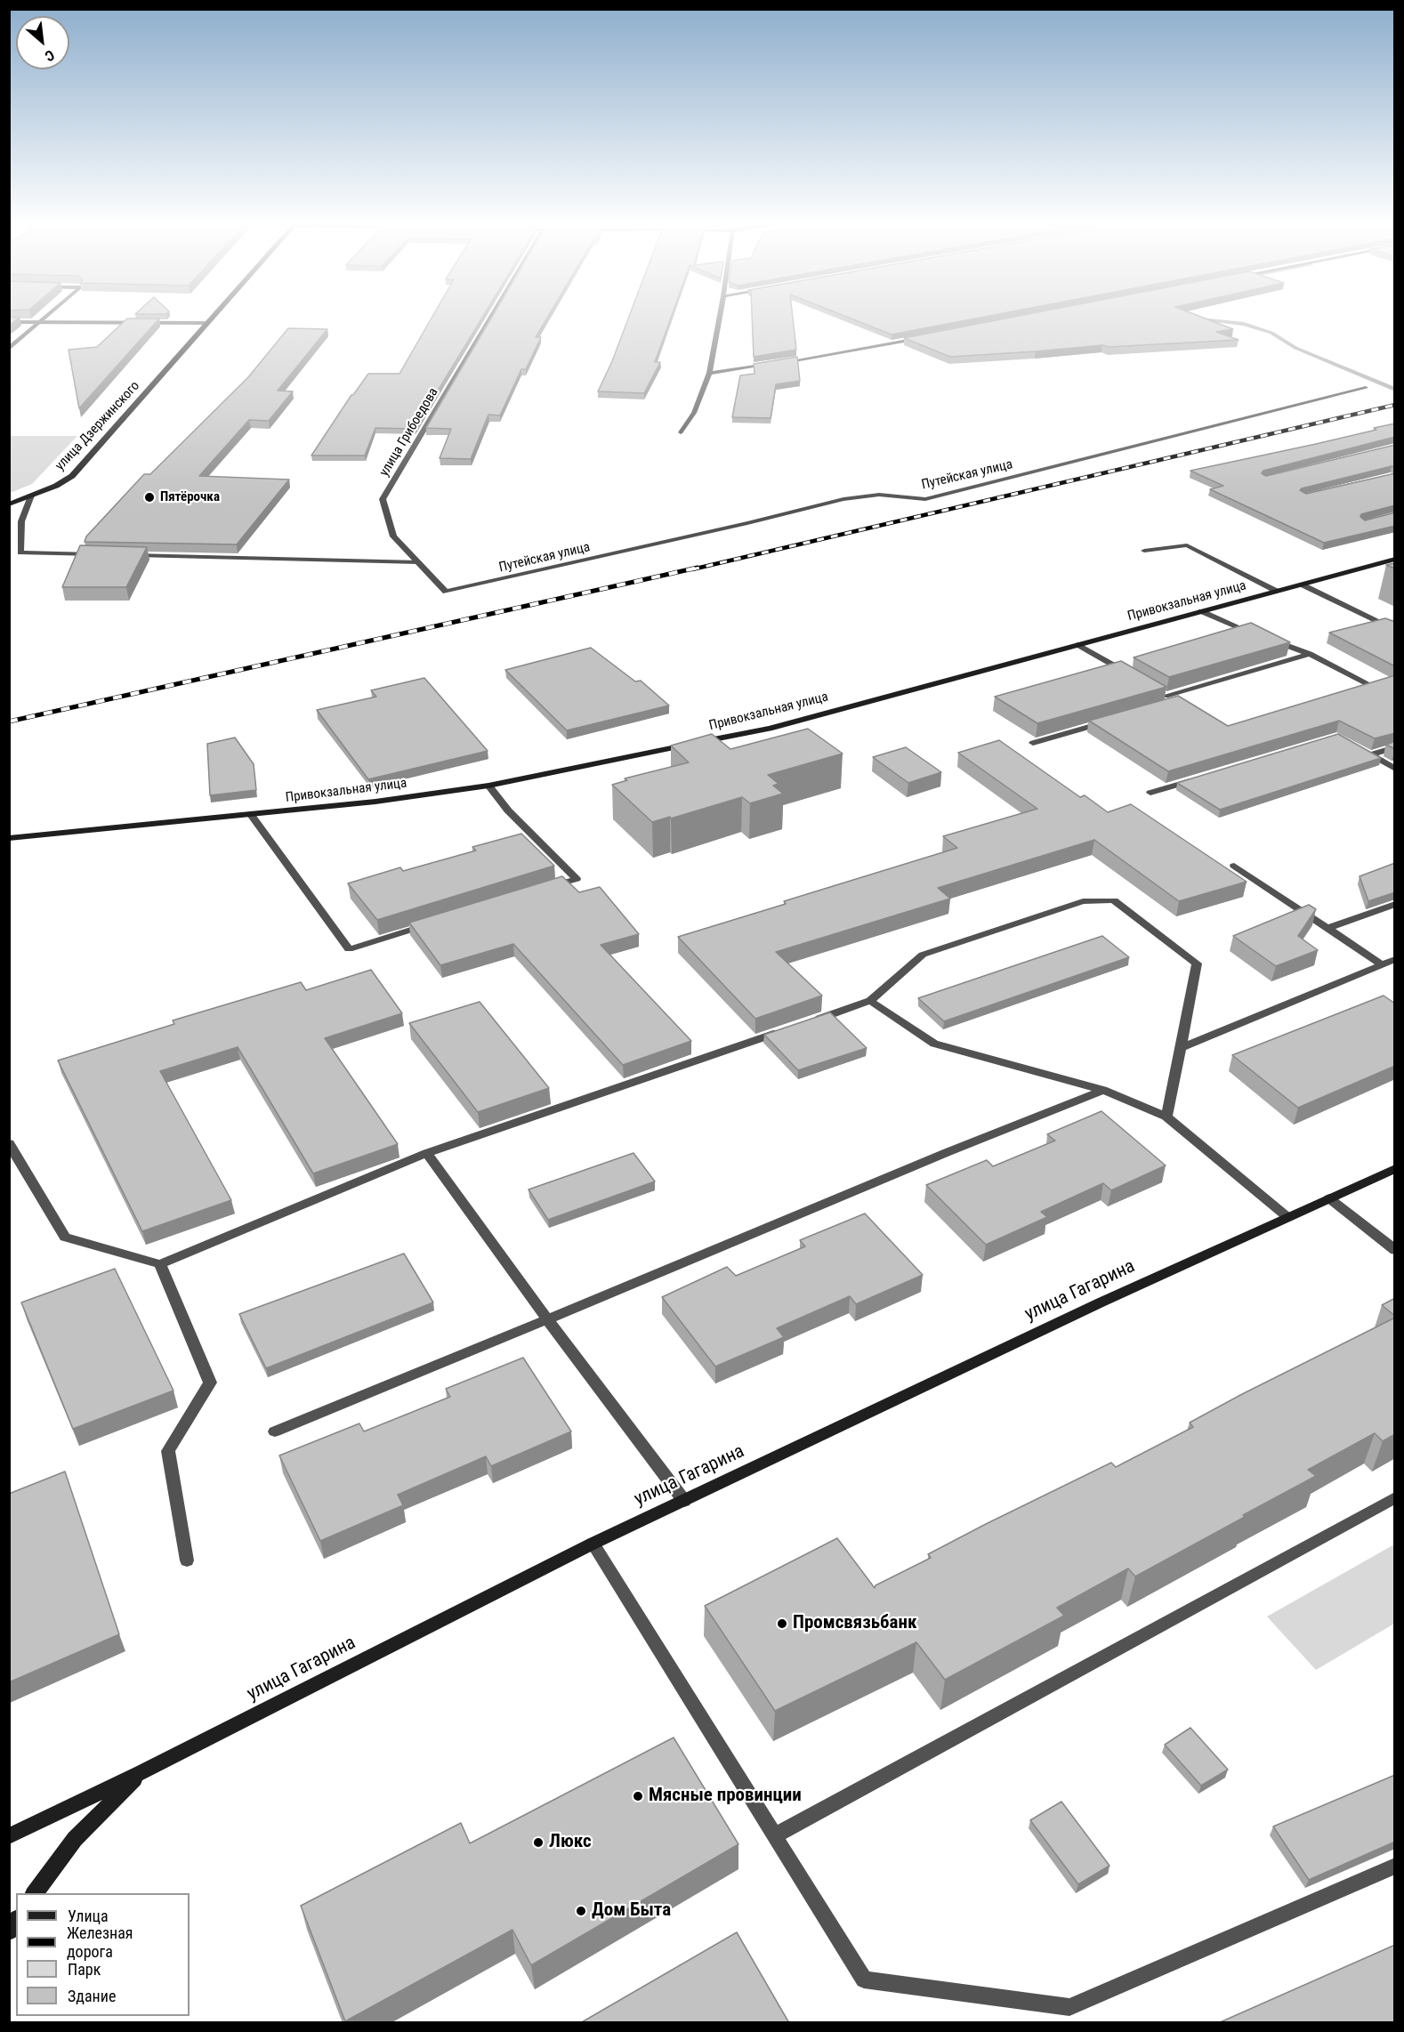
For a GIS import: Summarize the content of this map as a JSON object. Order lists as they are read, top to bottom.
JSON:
{
  "streets": {
    "street": [
      "улица Дзержинского",
      "улица Грибоедова",
      "Путейская улица",
      "Привокзальная улица",
      "улица Гагарина"
    ]
  },
  "crossings": [
    ["улица Грибоедова", "Путейская улица"]
  ],
  "places": [
    "Пятёрочка",
    "Промсвязьбанк",
    "Мясные провинции",
    "Люкс",
    "Дом Быта"
  ],
  "legend": [
    "Улица",
    "Железная дорога",
    "Парк",
    "Здание"
  ],
  "north": "bottom right"
}
